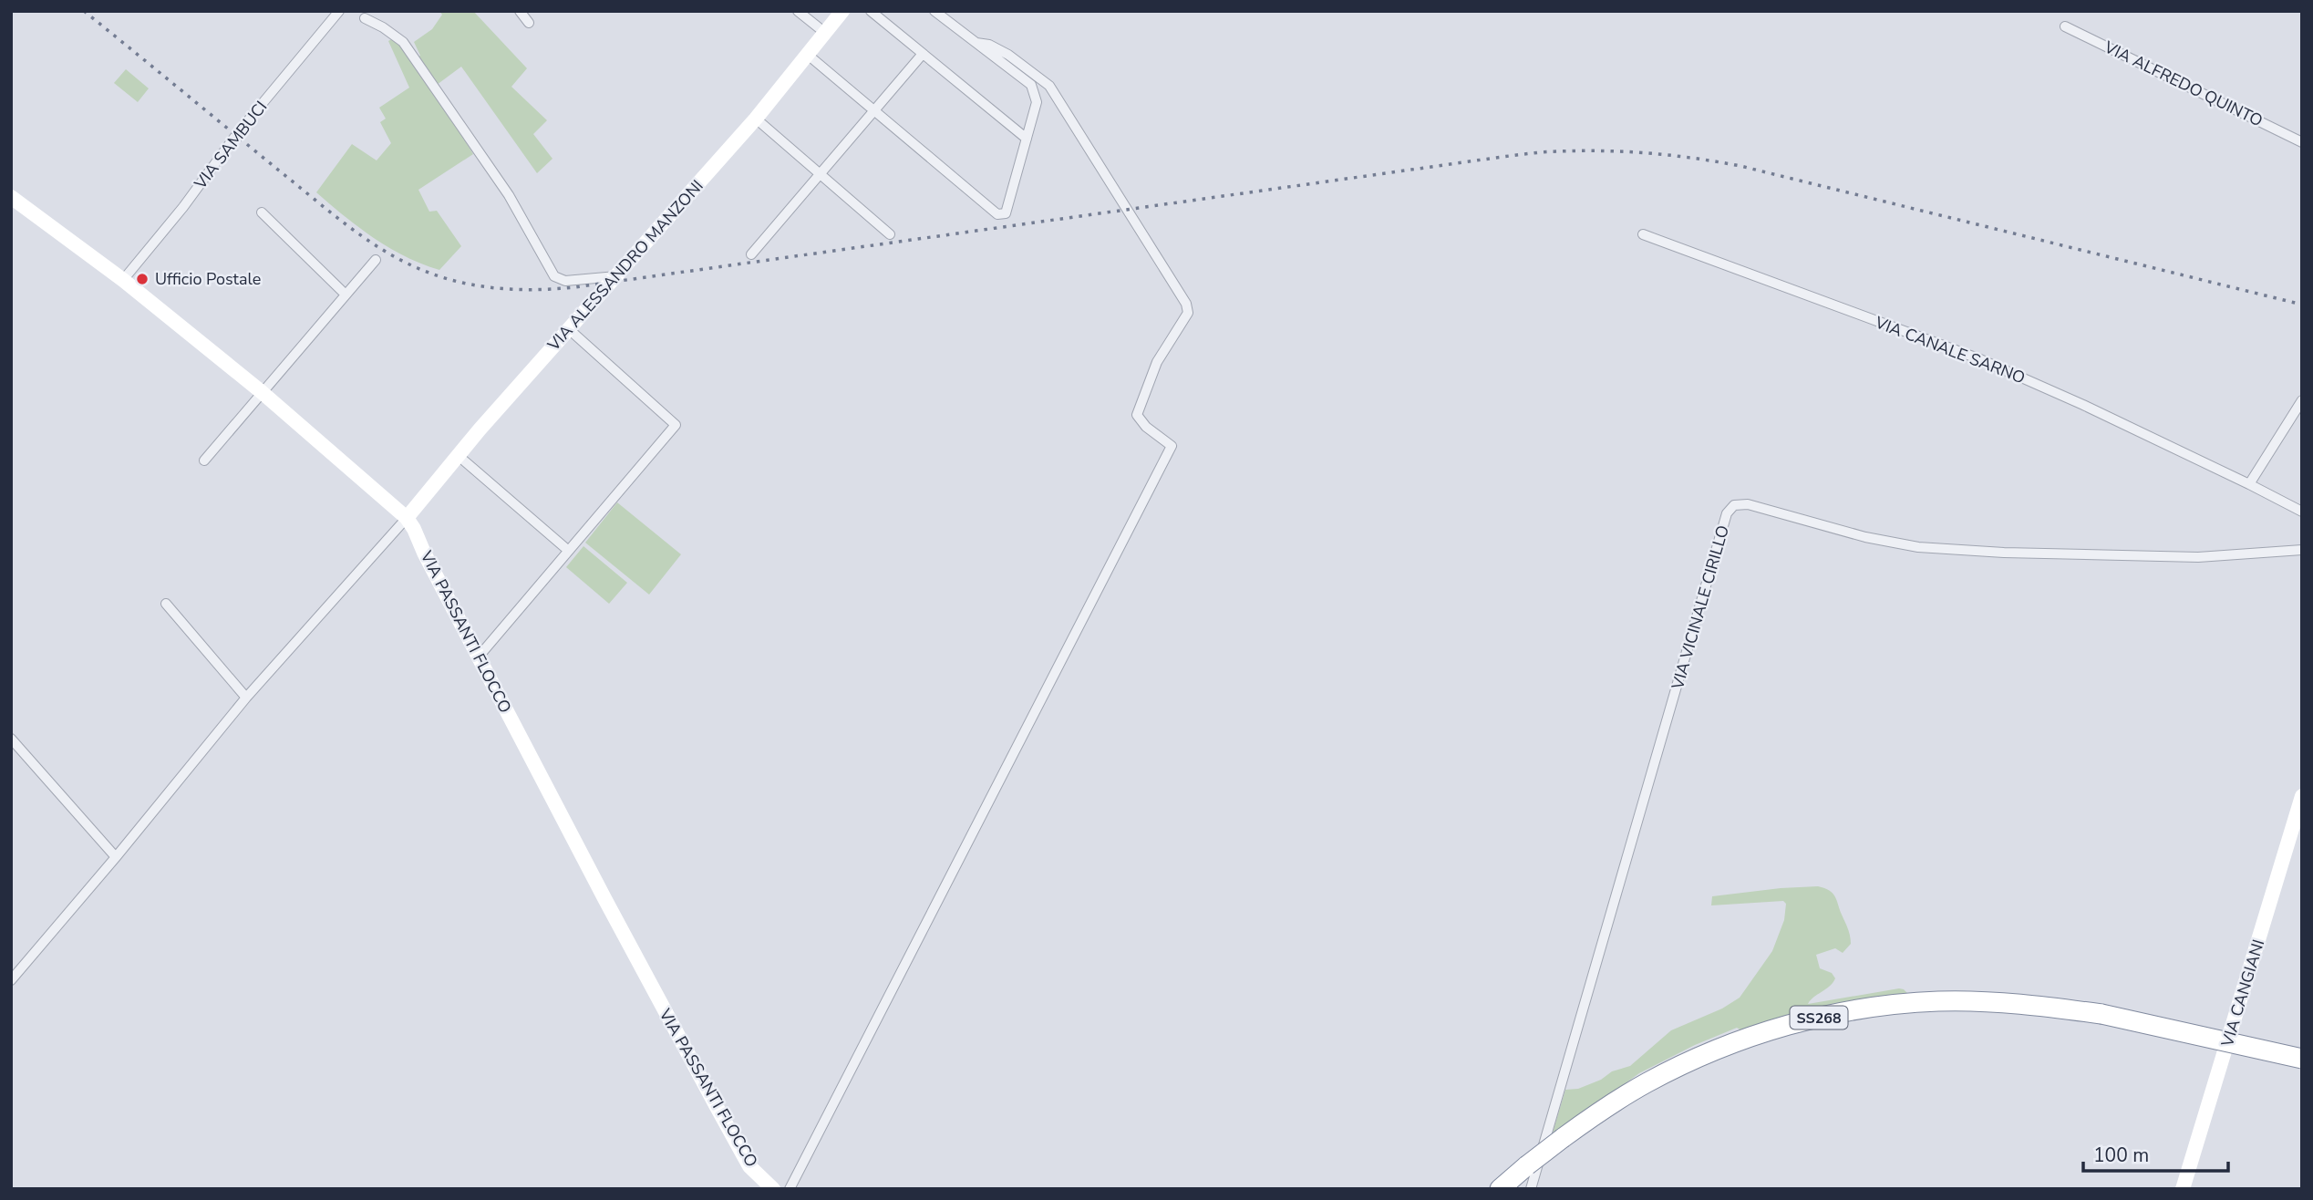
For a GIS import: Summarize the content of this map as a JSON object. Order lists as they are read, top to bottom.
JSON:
{
  "streets": {
    "highway": ["SS268"],
    "main road": ["VIA ALESSANDRO MANZONI", "VIA PASSANTI FLOCCO", "VIA CANGIANI"],
    "street": [
      "VIA ALFREDO QUINTO",
      "VIA SAMBUCI",
      "VIA CANALE SARNO",
      "VIA VICINALE CIRILLO"
    ]
  },
  "crossings": [
    ["VIA SAMBUCI", "VIA PASSANTI FLOCCO"],
    ["VIA ALESSANDRO MANZONI", "VIA PASSANTI FLOCCO"]
  ],
  "places": ["Ufficio Postale"],
  "scale_bar": "100 m"
}
